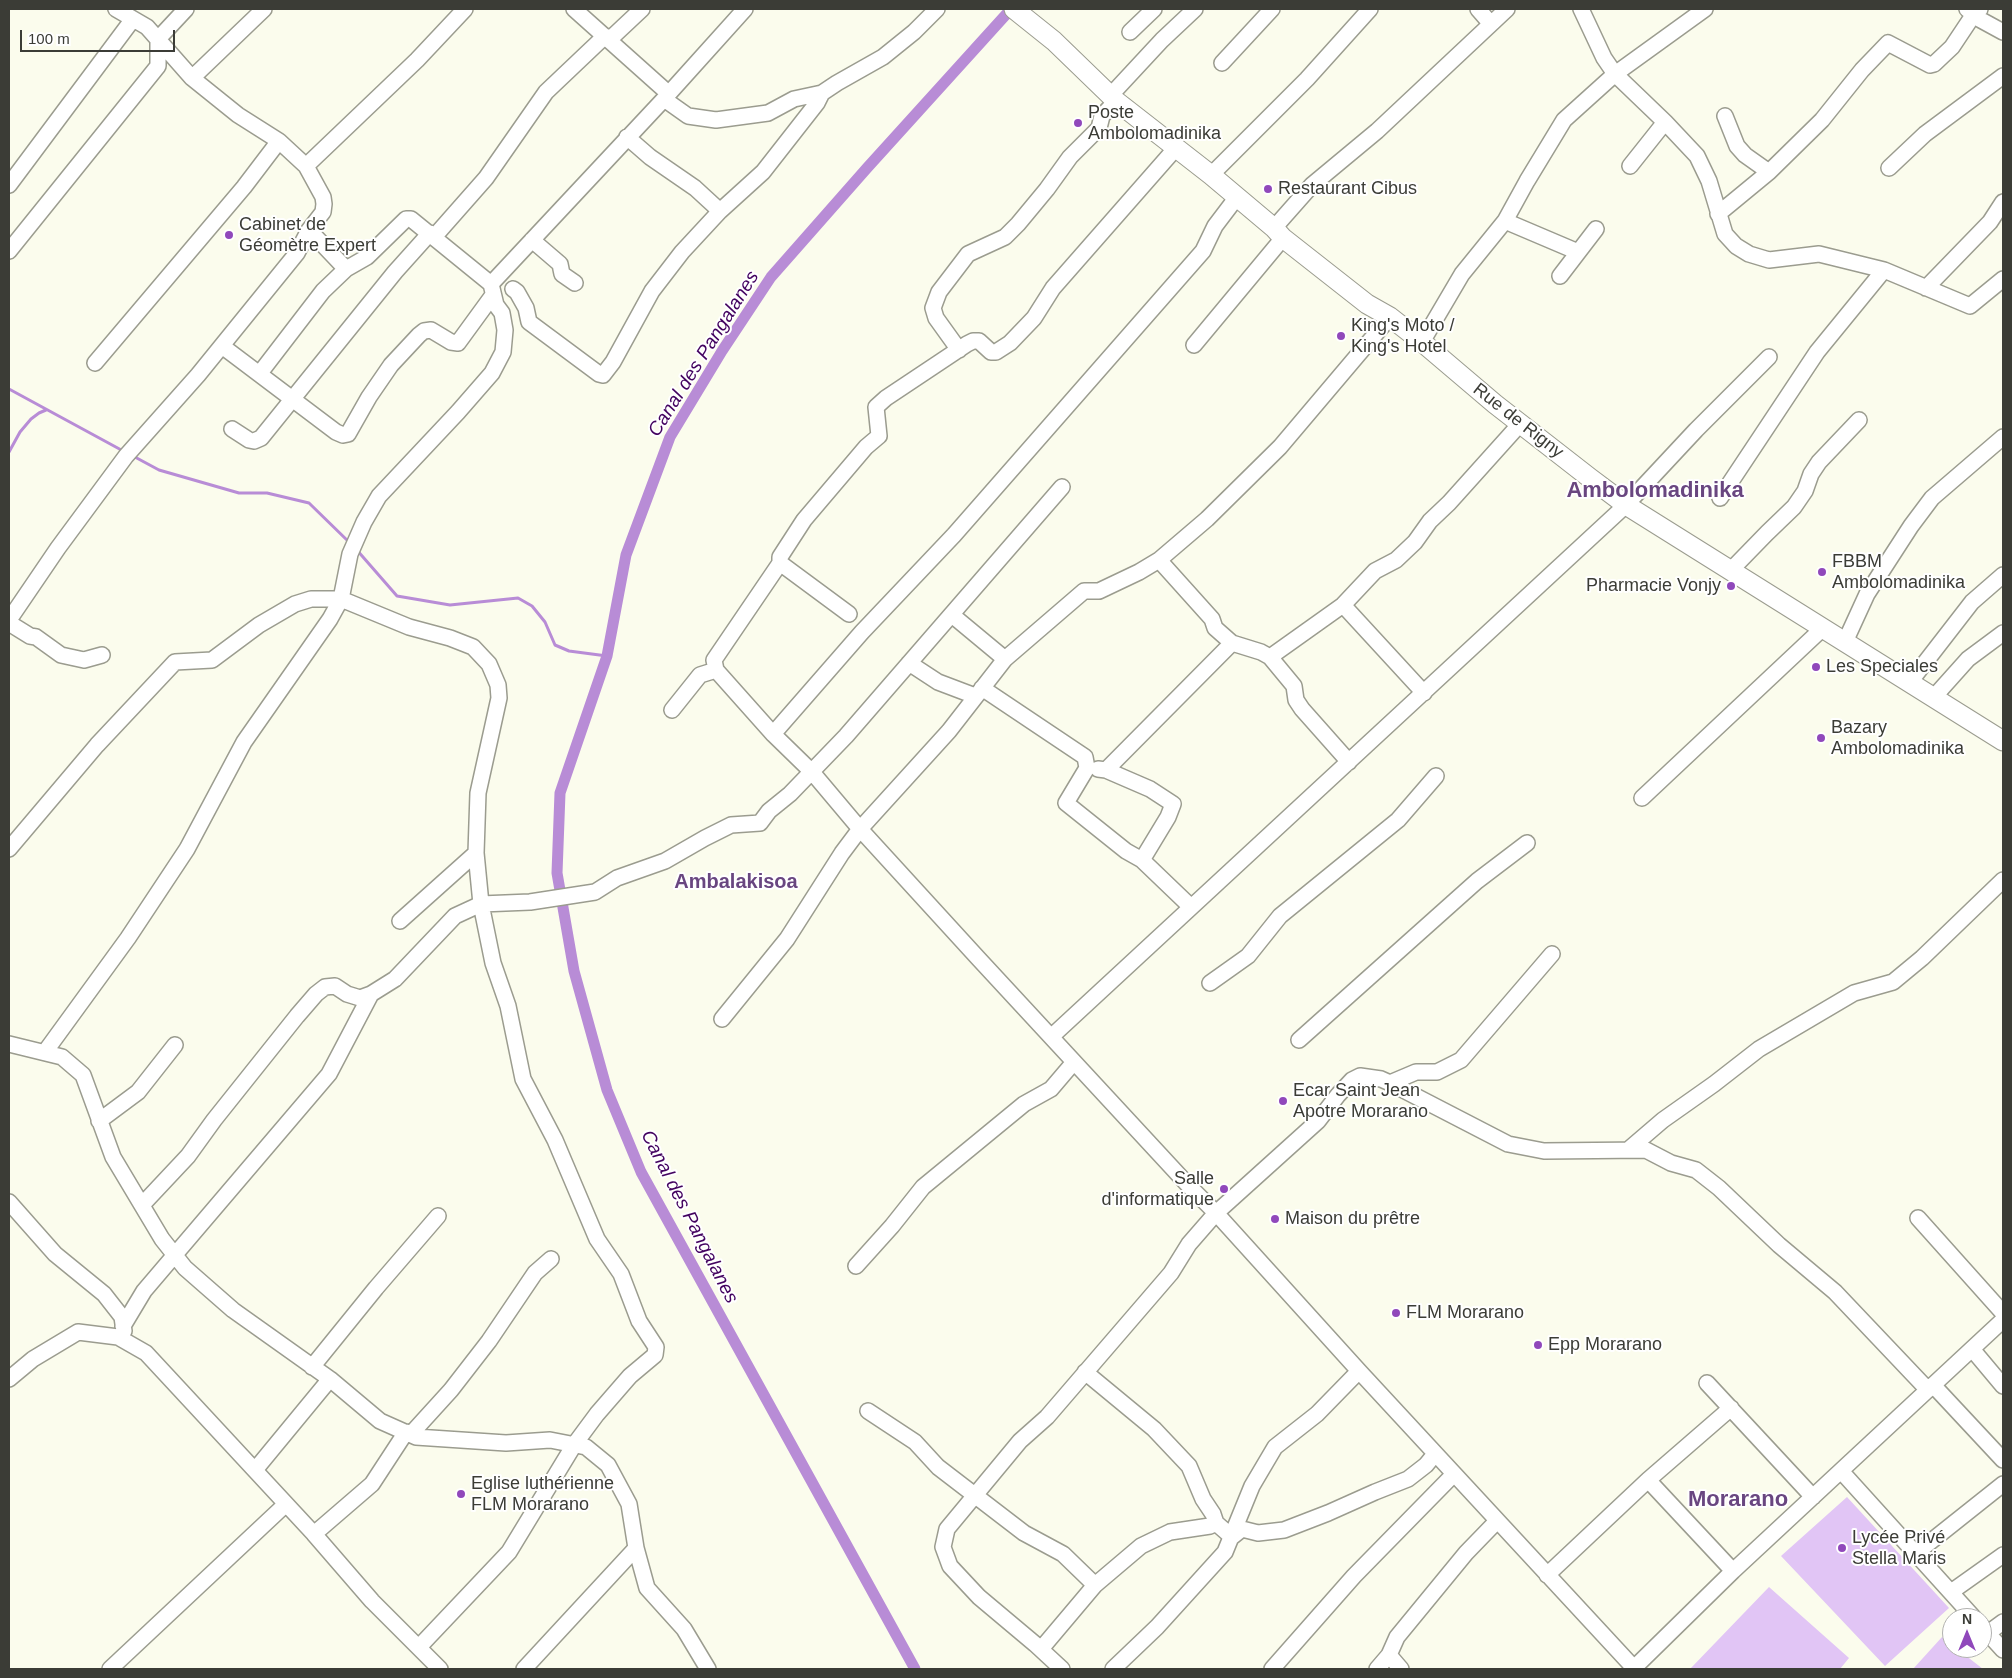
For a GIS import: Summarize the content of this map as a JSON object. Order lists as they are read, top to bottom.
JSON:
{
  "streets": {
    "main road": ["Rue de Rigny"]
  },
  "districts": ["Ambolomadinika", "Ambalakisoa", "Morarano"],
  "water": ["Canal des Pangalanes"],
  "places": [
    "Poste Ambolomadinika",
    "Restaurant Cibus",
    "Cabinet de Géomètre Expert",
    "King's Moto / King's Hotel",
    "FBBM Ambolomadinika",
    "Pharmacie Vonjy",
    "Les Speciales",
    "Bazary Ambolomadinika",
    "Ecar Saint Jean Apotre Morarano",
    "Salle d'informatique",
    "Maison du prêtre",
    "FLM Morarano",
    "Epp Morarano",
    "Eglise luthérienne FLM Morarano",
    "Lycée Privé Stella Maris"
  ],
  "scale_bar": "100 m",
  "north": "top"
}
